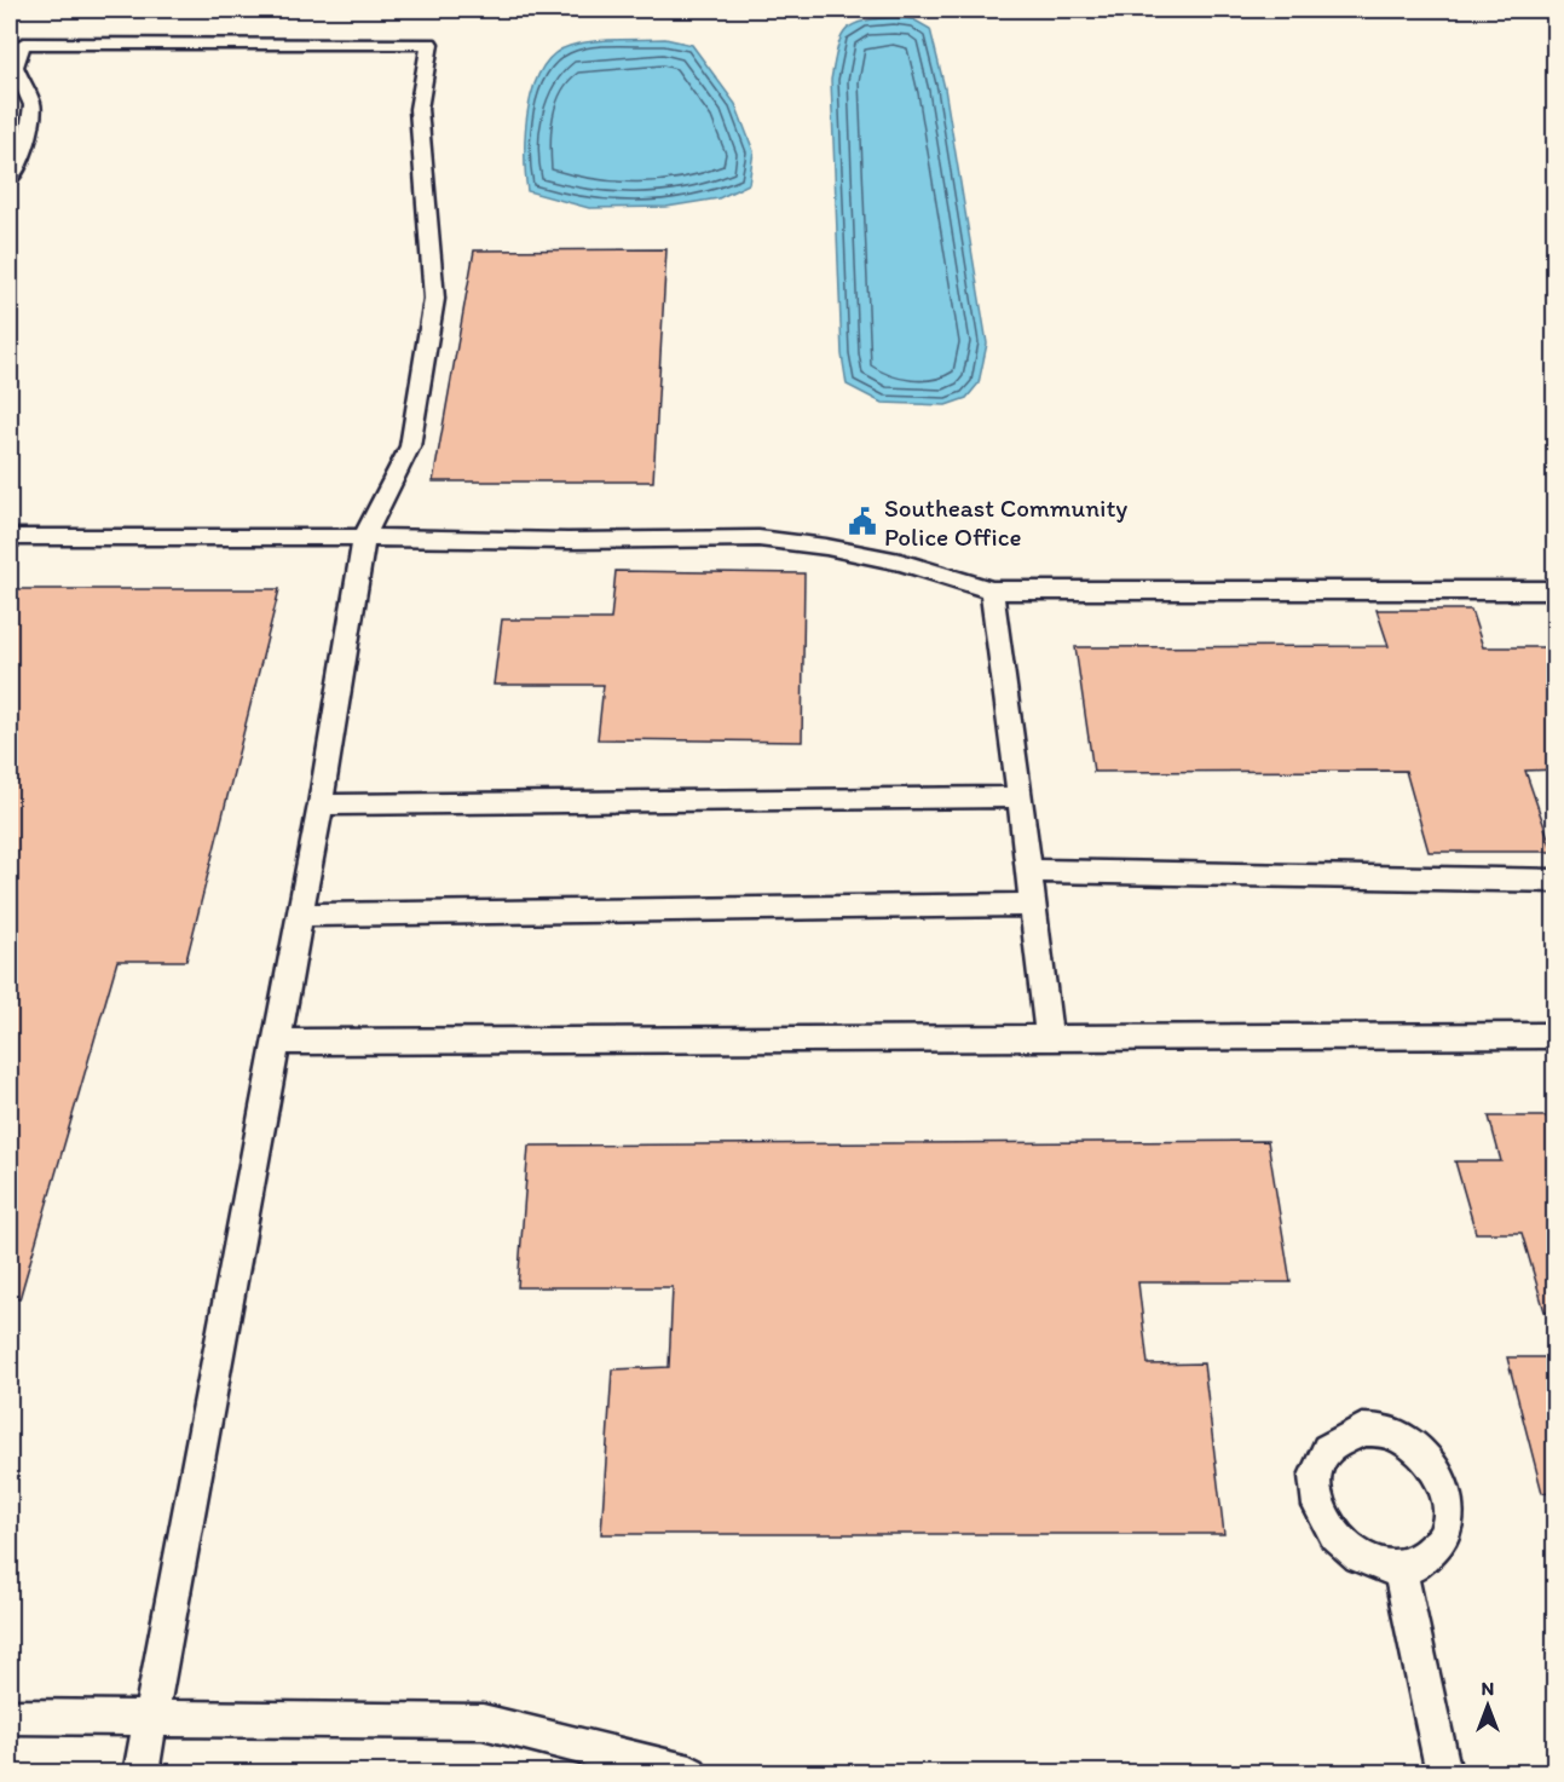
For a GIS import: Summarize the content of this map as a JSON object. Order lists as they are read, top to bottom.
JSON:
{
  "places": {
    "public building": ["Southeast Community Police Office"]
  },
  "north": "top"
}
